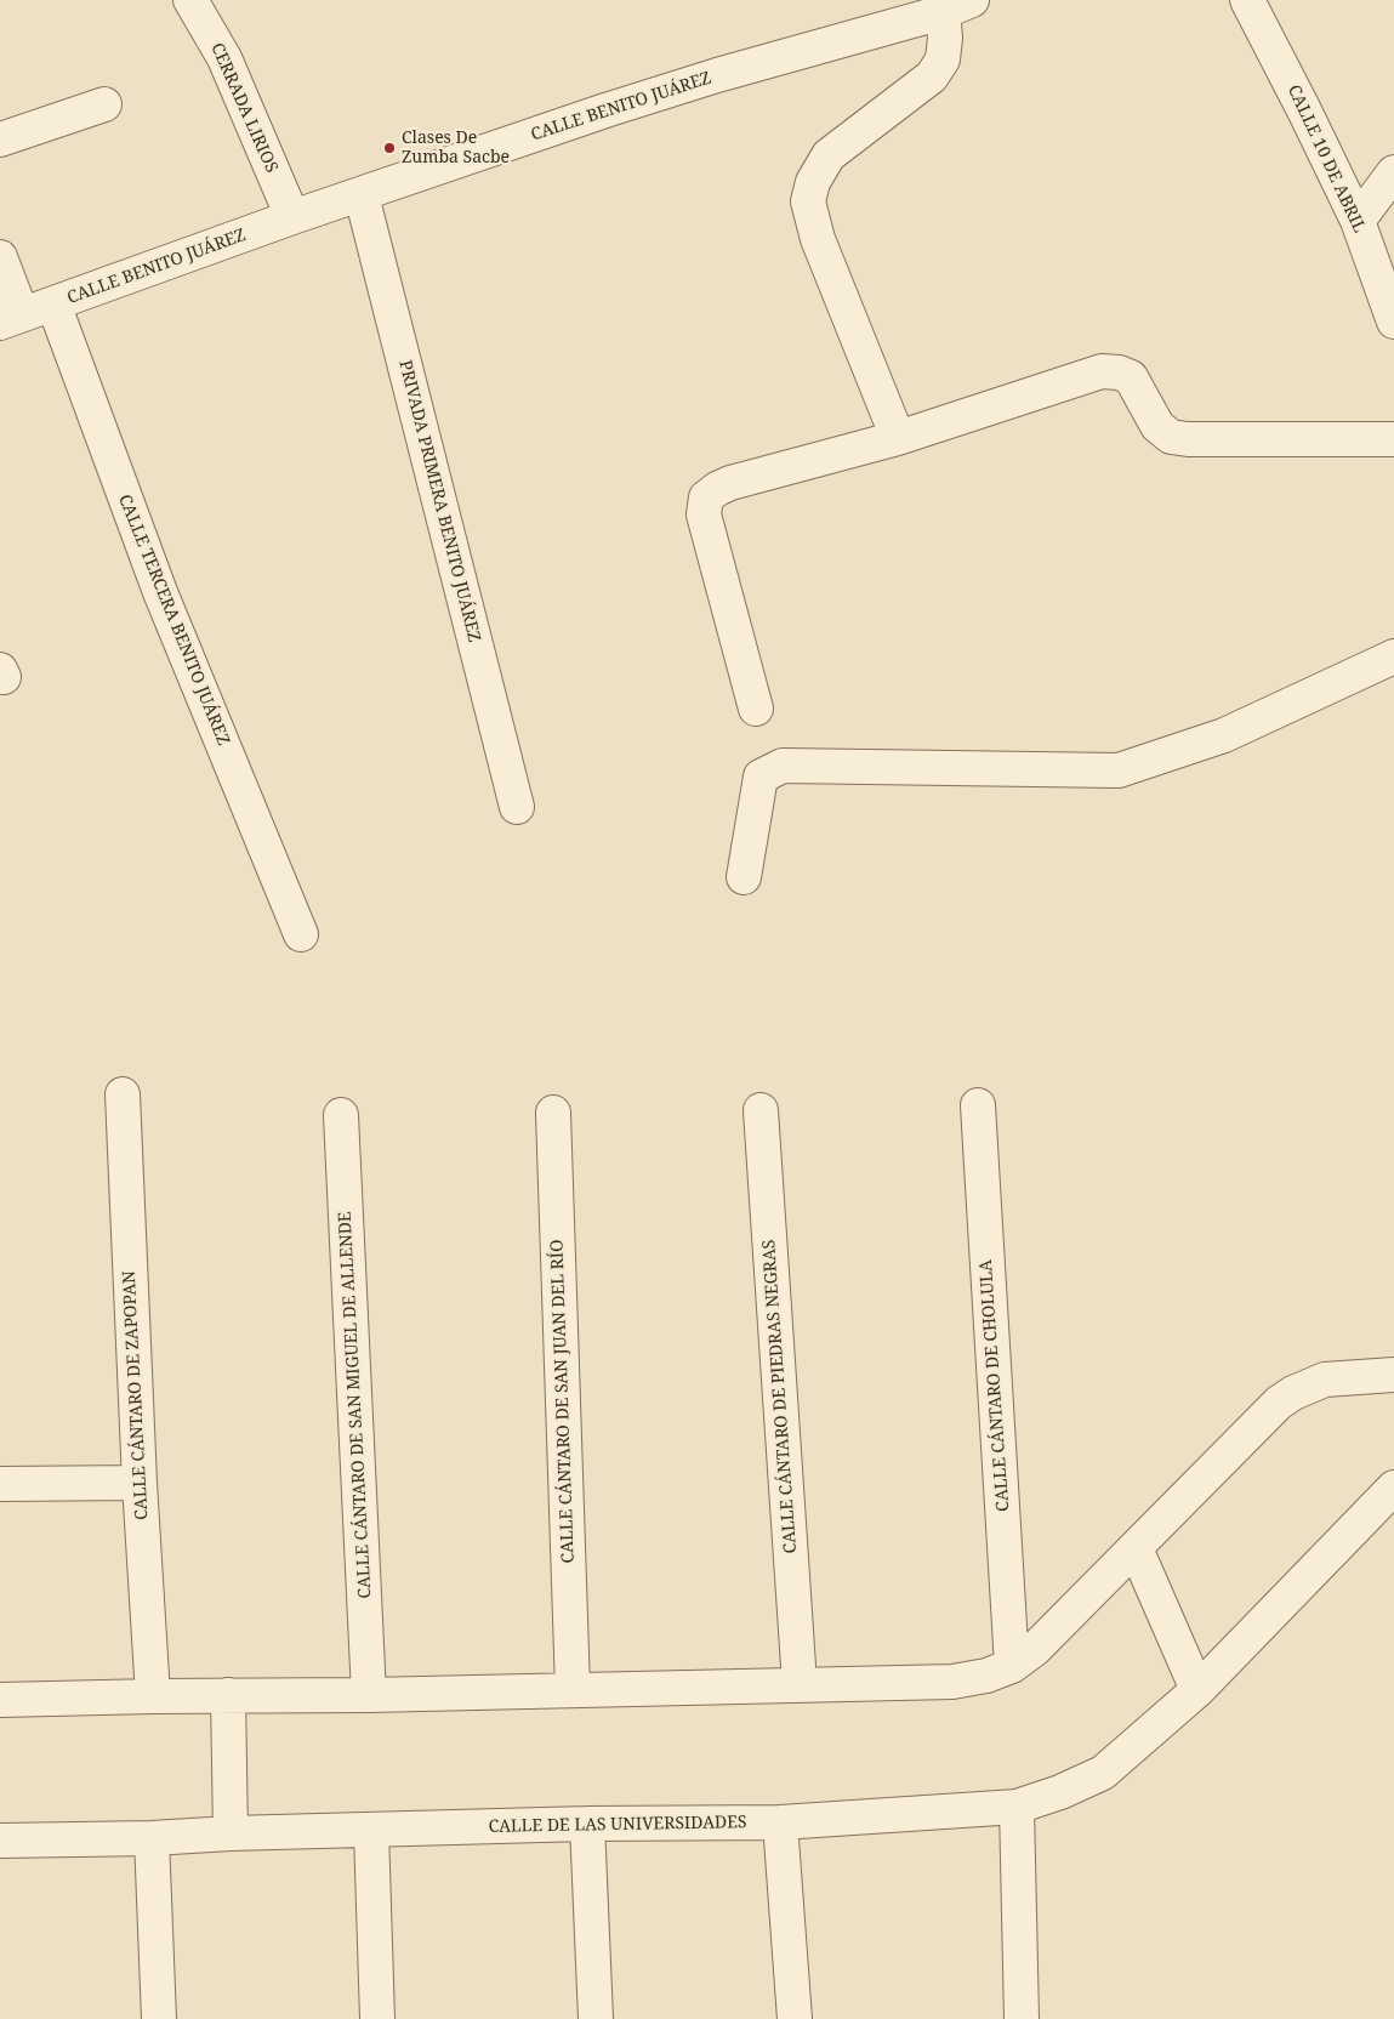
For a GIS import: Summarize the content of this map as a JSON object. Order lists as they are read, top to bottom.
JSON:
{
  "streets": {
    "street": [
      "CALLE BENITO JUÁREZ",
      "CERRADA LIRIOS",
      "CALLE 10 DE ABRIL",
      "PRIVADA PRIMERA BENITO JUÁREZ",
      "CALLE TERCERA BENITO JUÁREZ",
      "CALLE CÁNTARO DE CHOLULA",
      "CALLE CÁNTARO DE ZAPOPAN",
      "CALLE CÁNTARO DE PIEDRAS NEGRAS",
      "CALLE CÁNTARO DE SAN JUAN DEL RÍO",
      "CALLE CÁNTARO DE SAN MIGUEL DE ALLENDE",
      "CALLE DE LAS UNIVERSIDADES"
    ]
  },
  "crossings": [
    ["CALLE BENITO JUÁREZ", "CERRADA LIRIOS"],
    ["CALLE BENITO JUÁREZ", "PRIVADA PRIMERA BENITO JUÁREZ"],
    ["CALLE BENITO JUÁREZ", "CALLE TERCERA BENITO JUÁREZ"]
  ],
  "places": ["Clases De Zumba Sacbe"]
}
